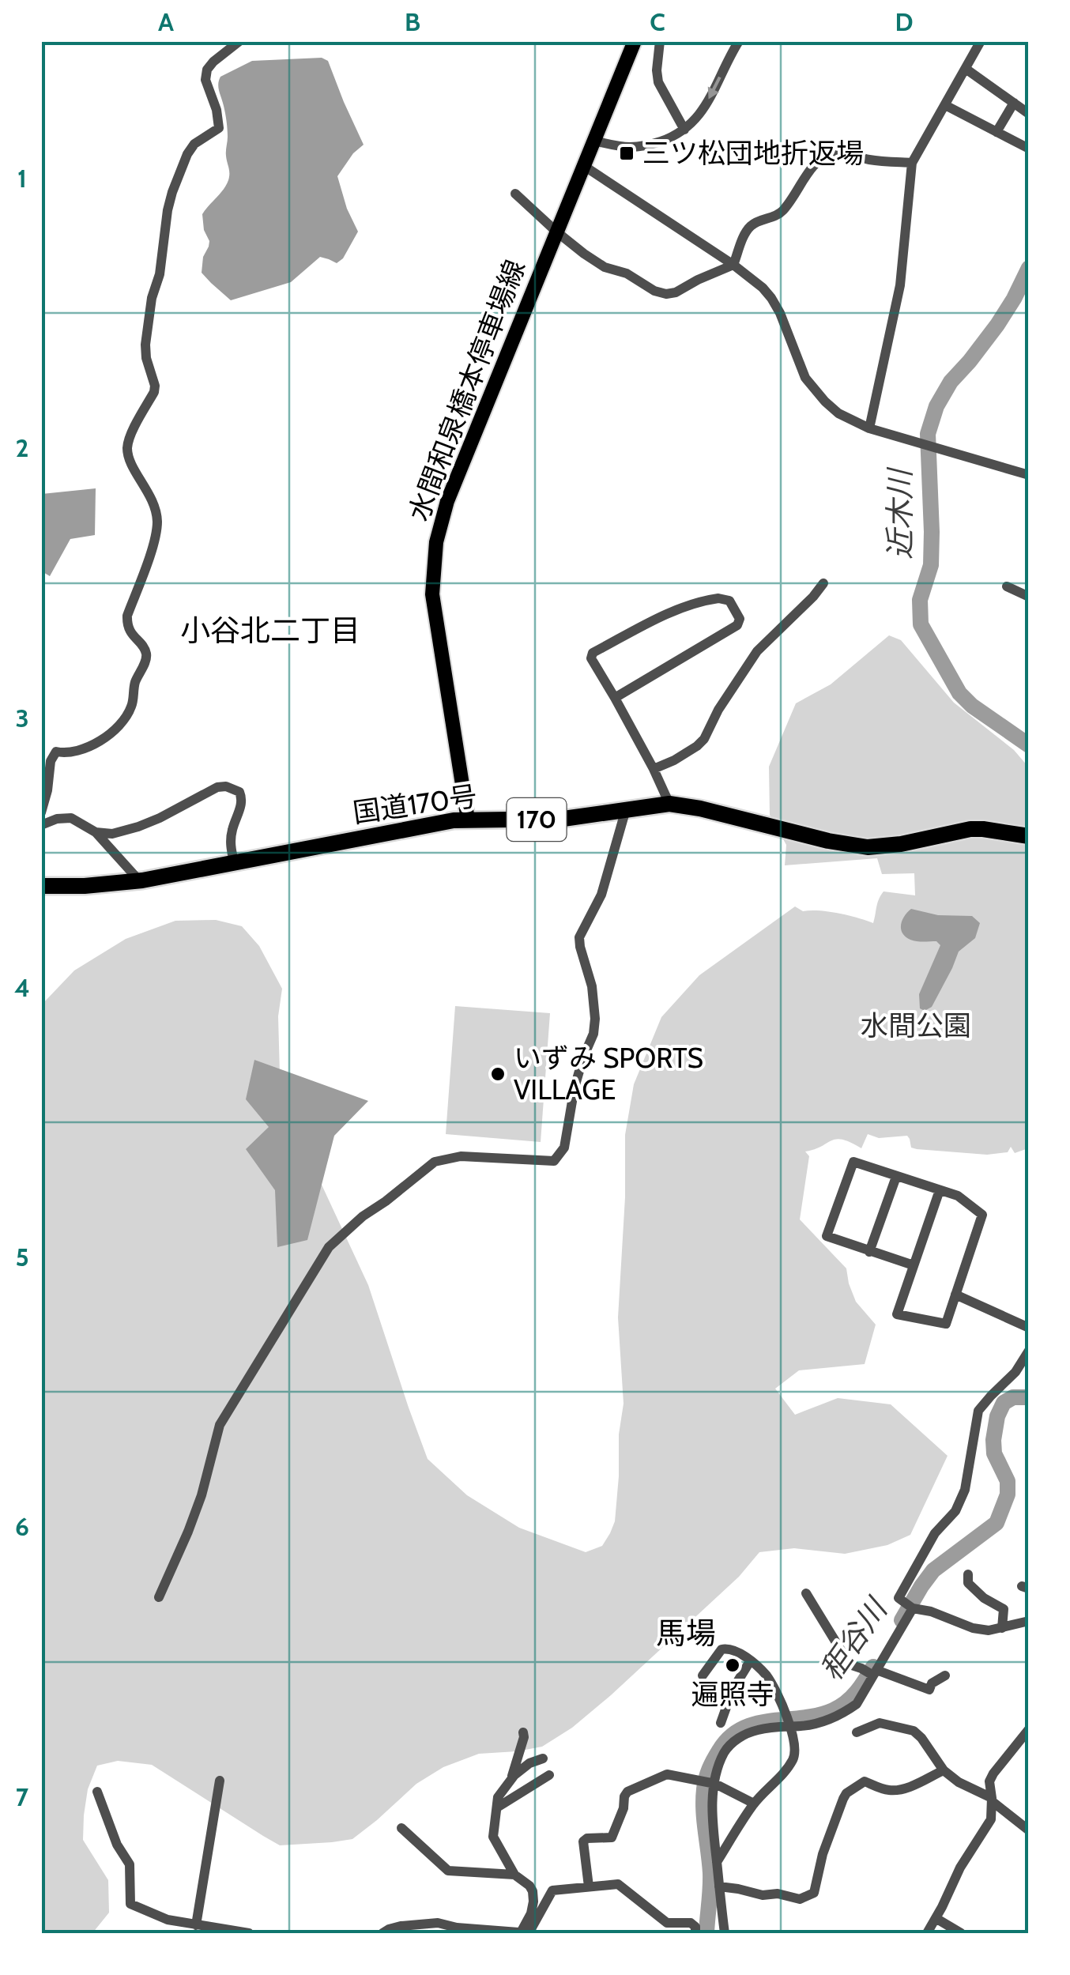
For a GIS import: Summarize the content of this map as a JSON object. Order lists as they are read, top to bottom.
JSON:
{
  "streets": {
    "highway": ["国道170号", "170"],
    "main road": ["水間和泉橋本停車場線"]
  },
  "crossings": [
    ["水間和泉橋本停車場線", "国道170号"]
  ],
  "districts": ["小谷北二丁目", "馬場"],
  "water": ["近木川", "秬谷川"],
  "parks": ["水間公園"],
  "places": {
    "transit": ["三ツ松団地折返場"],
    "other": ["いずみ SPORTS VILLAGE", "遍照寺"]
  },
  "grid": {
    "columns": [
      "A",
      "B",
      "C",
      "D"
    ],
    "rows": [
      "1",
      "2",
      "3",
      "4",
      "5",
      "6",
      "7"
    ]
  }
}
